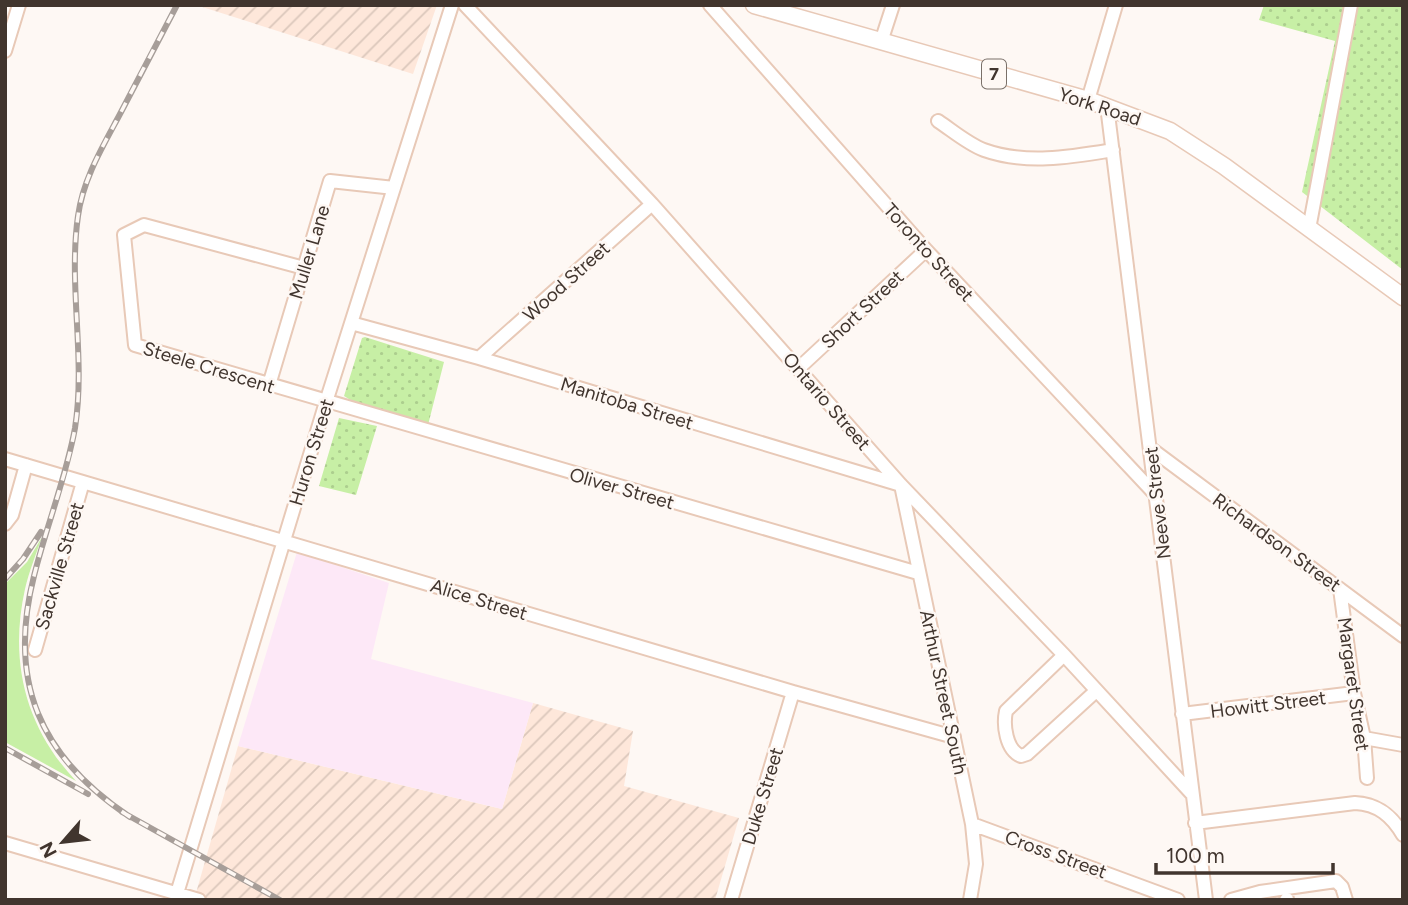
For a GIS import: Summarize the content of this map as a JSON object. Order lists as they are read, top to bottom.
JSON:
{
  "streets": {
    "main road": ["7", "York Road"],
    "street": [
      "Muller Lane",
      "Toronto Street",
      "Wood Street",
      "Short Street",
      "Steele Crescent",
      "Ontario Street",
      "Manitoba Street",
      "Huron Street",
      "Oliver Street",
      "Neeve Street",
      "Richardson Street",
      "Sackville Street",
      "Alice Street",
      "Margaret Street",
      "Arthur Street South",
      "Howitt Street",
      "Duke Street",
      "Cross Street"
    ]
  },
  "crossings": [
    ["York Road", "Neeve Street"],
    ["Muller Lane", "Steele Crescent"],
    ["Muller Lane", "Huron Street"],
    ["Toronto Street", "Short Street"],
    ["Toronto Street", "Neeve Street"],
    ["Wood Street", "Ontario Street"],
    ["Wood Street", "Manitoba Street"],
    ["Short Street", "Ontario Street"],
    ["Steele Crescent", "Huron Street"],
    ["Steele Crescent", "Oliver Street"],
    ["Ontario Street", "Manitoba Street"],
    ["Ontario Street", "Neeve Street"],
    ["Ontario Street", "Arthur Street South"],
    ["Manitoba Street", "Huron Street"],
    ["Manitoba Street", "Arthur Street South"],
    ["Huron Street", "Oliver Street"],
    ["Huron Street", "Alice Street"],
    ["Oliver Street", "Arthur Street South"],
    ["Neeve Street", "Richardson Street"],
    ["Neeve Street", "Howitt Street"],
    ["Richardson Street", "Margaret Street"],
    ["Sackville Street", "Alice Street"],
    ["Alice Street", "Arthur Street South"],
    ["Alice Street", "Duke Street"],
    ["Margaret Street", "Howitt Street"],
    ["Arthur Street South", "Cross Street"]
  ],
  "scale_bar": "100 m",
  "north": "bottom left"
}
